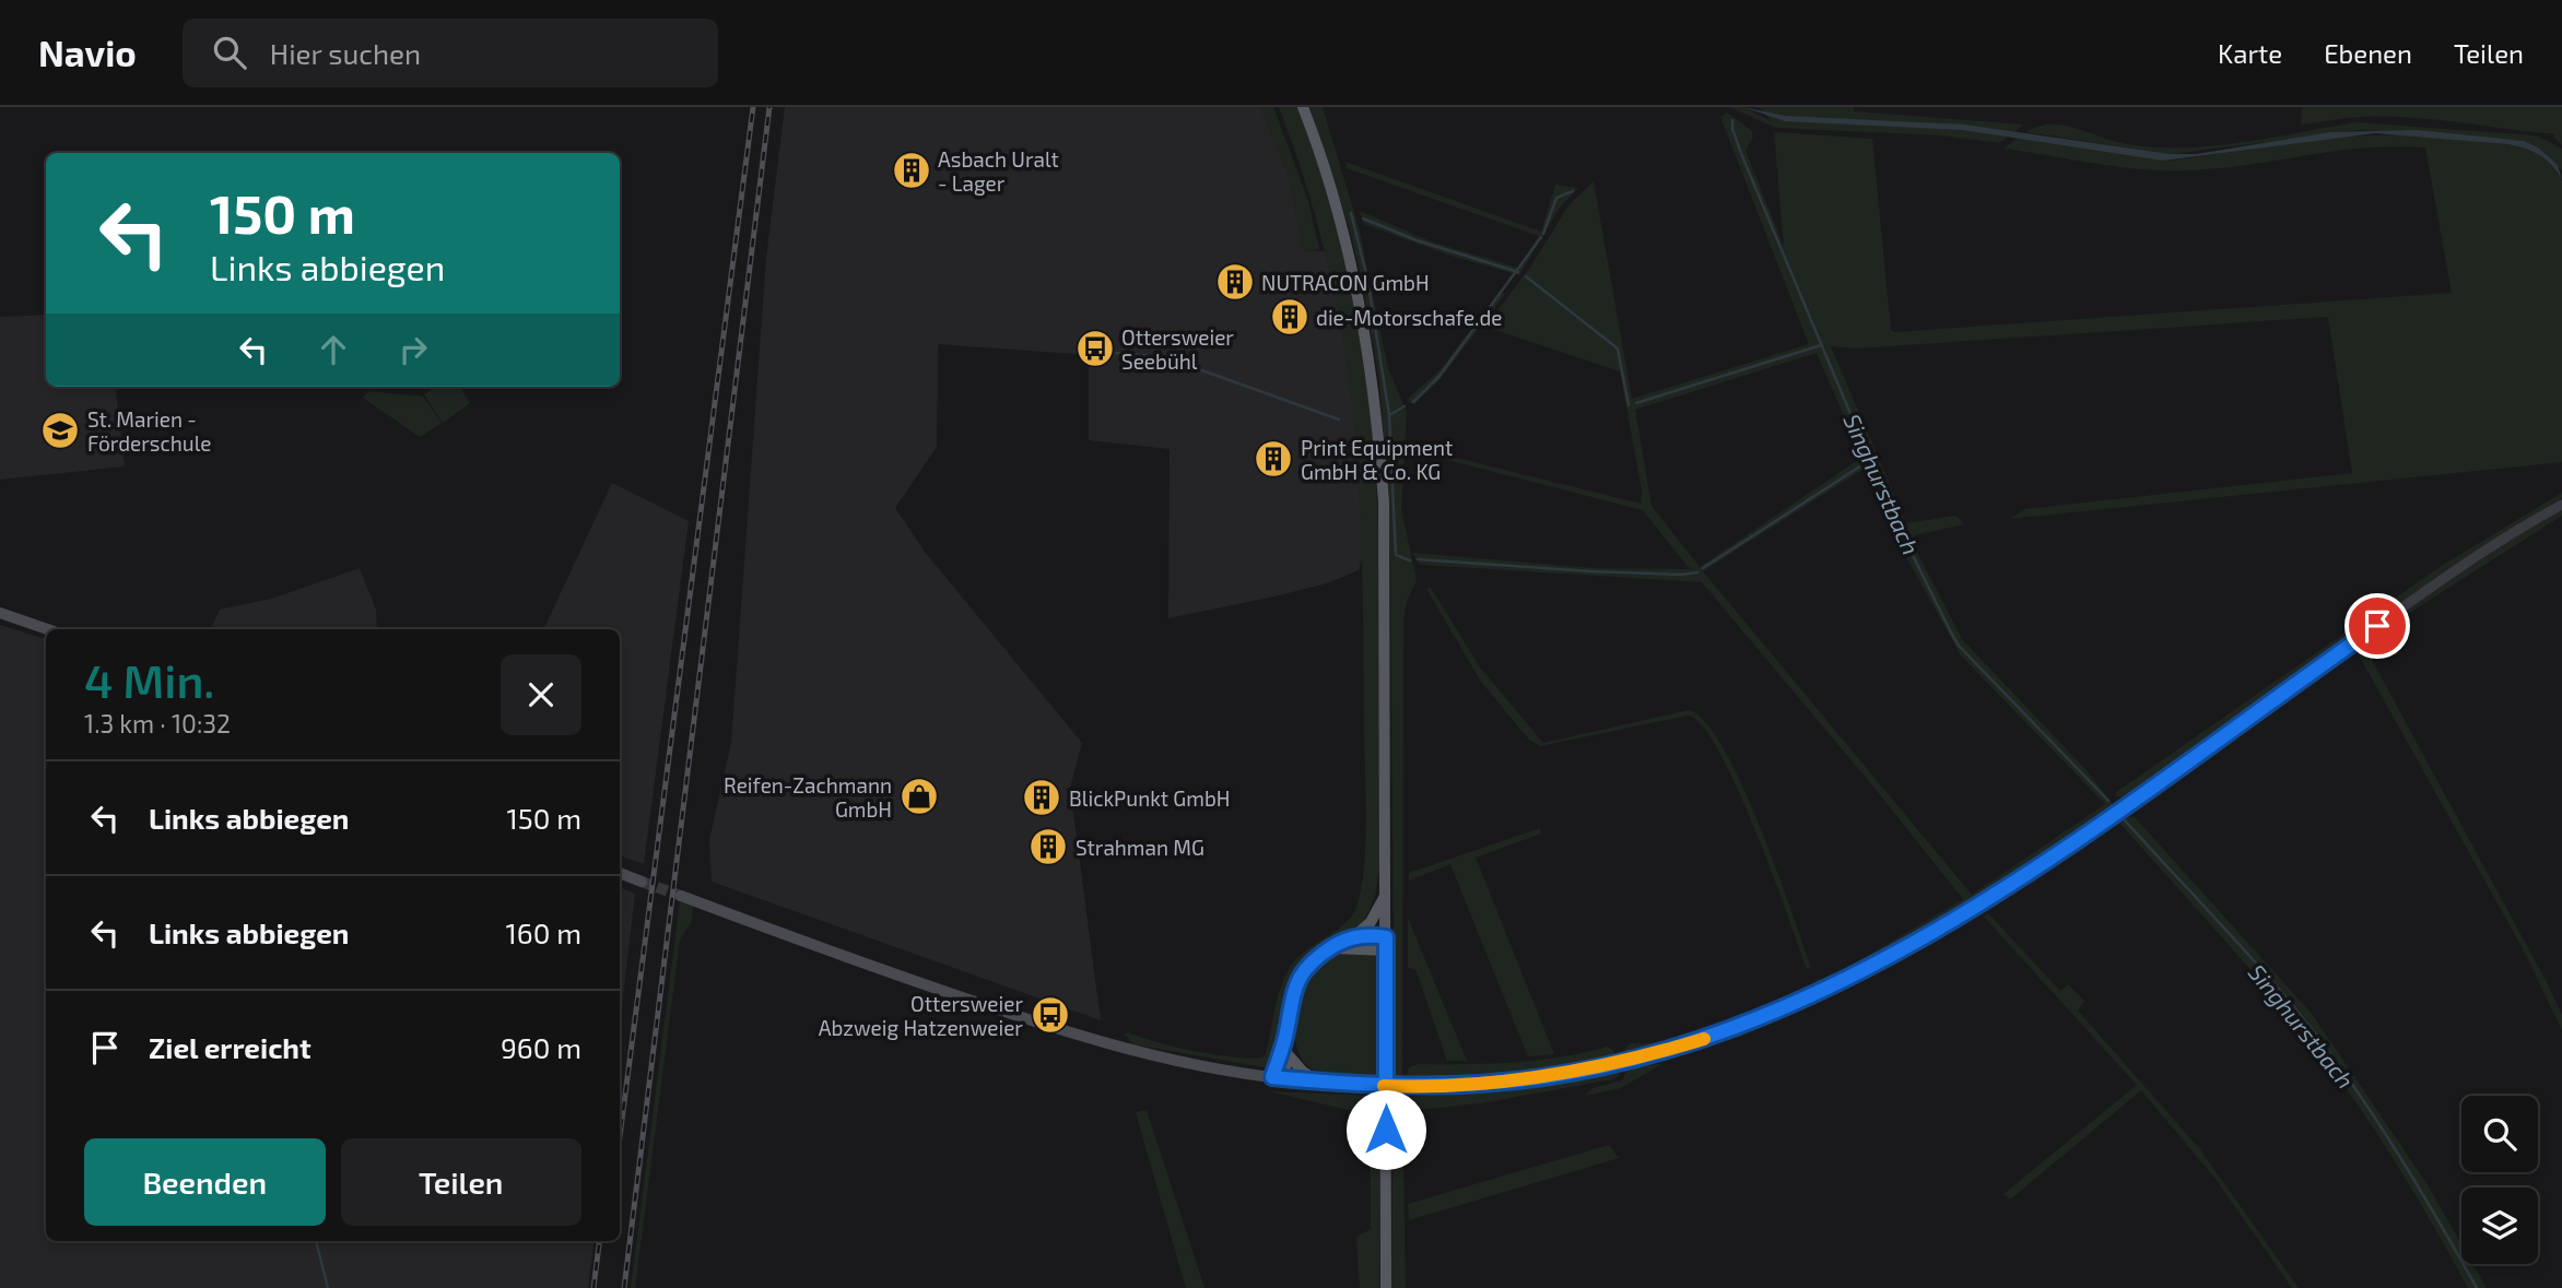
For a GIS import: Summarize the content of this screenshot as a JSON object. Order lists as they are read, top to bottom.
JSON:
{
  "water": ["Singhurstbach"],
  "places": {
    "building": [
      "Asbach Uralt - Lager",
      "NUTRACON GmbH",
      "die-Motorschafe.de",
      "Print Equipment GmbH & Co. KG",
      "BlickPunkt GmbH",
      "Strahman MG"
    ],
    "bus stop": ["Ottersweier Seebühl", "Ottersweier Abzweig Hatzenweier"],
    "school or university": ["St. Marien - Förderschule"],
    "shop": ["Reifen-Zachmann GmbH"]
  },
  "page": {
    "header": "Navio",
    "search": "Hier suchen",
    "nav": ["Karte", "Ebenen", "Teilen"],
    "turn": ["150 m", "Links abbiegen"],
    "heading": ["4 Min.", "1.3 km · 10:32"],
    "list": [
      {
        "name": "Links abbiegen",
        "value": "150 m"
      },
      {
        "name": "Links abbiegen",
        "value": "160 m"
      },
      {
        "name": "Ziel erreicht",
        "value": "960 m"
      }
    ],
    "buttons": ["Beenden", "Teilen"]
  }
}
